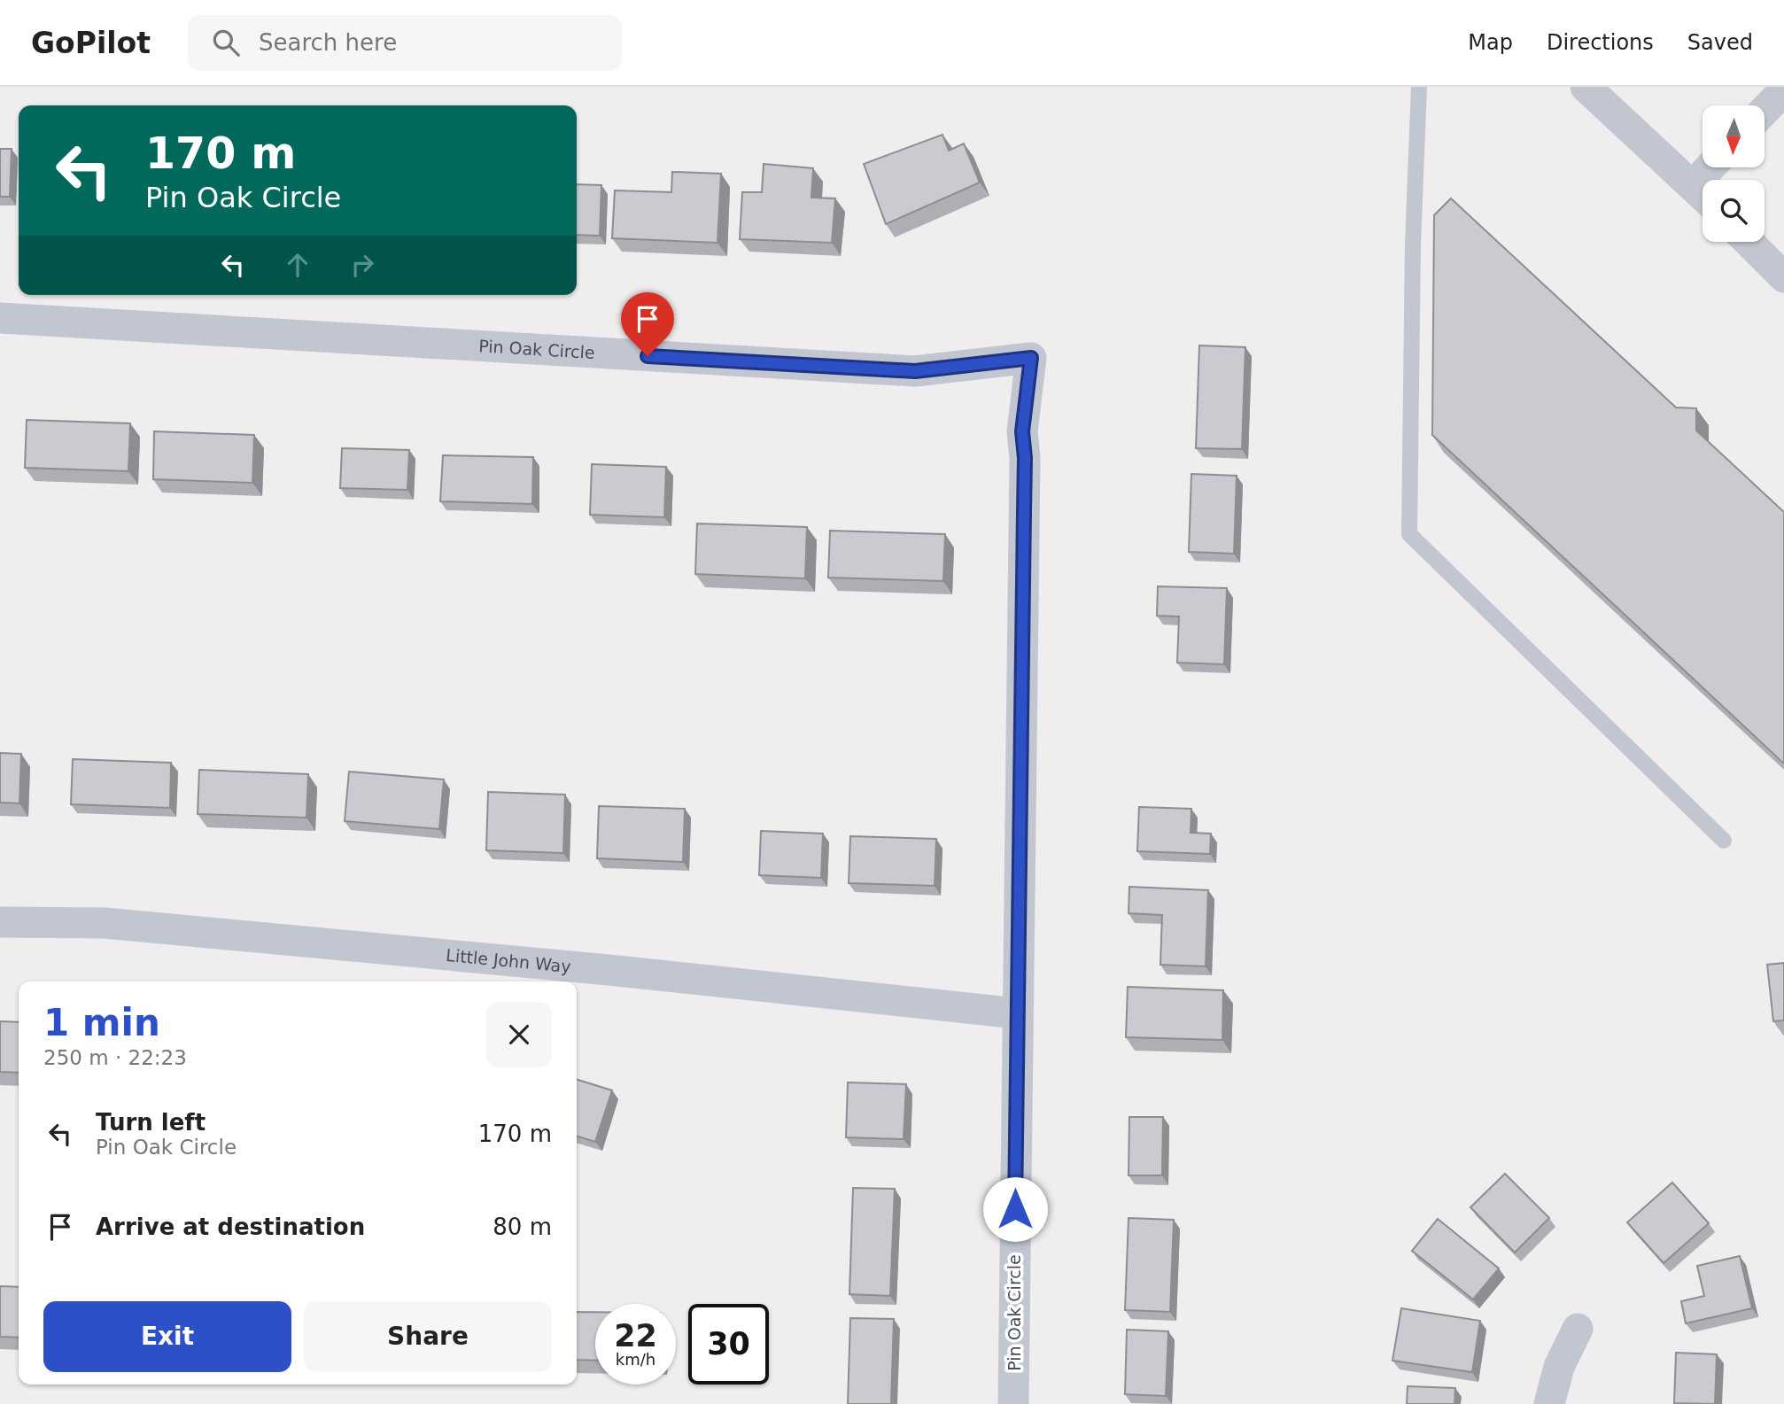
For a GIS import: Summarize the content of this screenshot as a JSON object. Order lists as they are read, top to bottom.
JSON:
{
  "streets": {
    "street": ["Pin Oak Circle", "Little John Way"]
  },
  "crossings": [
    ["Pin Oak Circle", "Little John Way"]
  ],
  "north": "bottom",
  "page": {
    "header": "GoPilot",
    "search": "Search here",
    "nav": ["Map", "Directions", "Saved"],
    "turn": ["170 m", "Pin Oak Circle"],
    "heading": ["1 min", "250 m · 22:23"],
    "list": [
      {
        "name": "Turn left",
        "note": "Pin Oak Circle",
        "value": "170 m"
      },
      {
        "name": "Arrive at destination",
        "value": "80 m"
      }
    ],
    "buttons": ["Exit", "Share"],
    "speed": "22 km/h",
    "limit": "30"
  }
}
